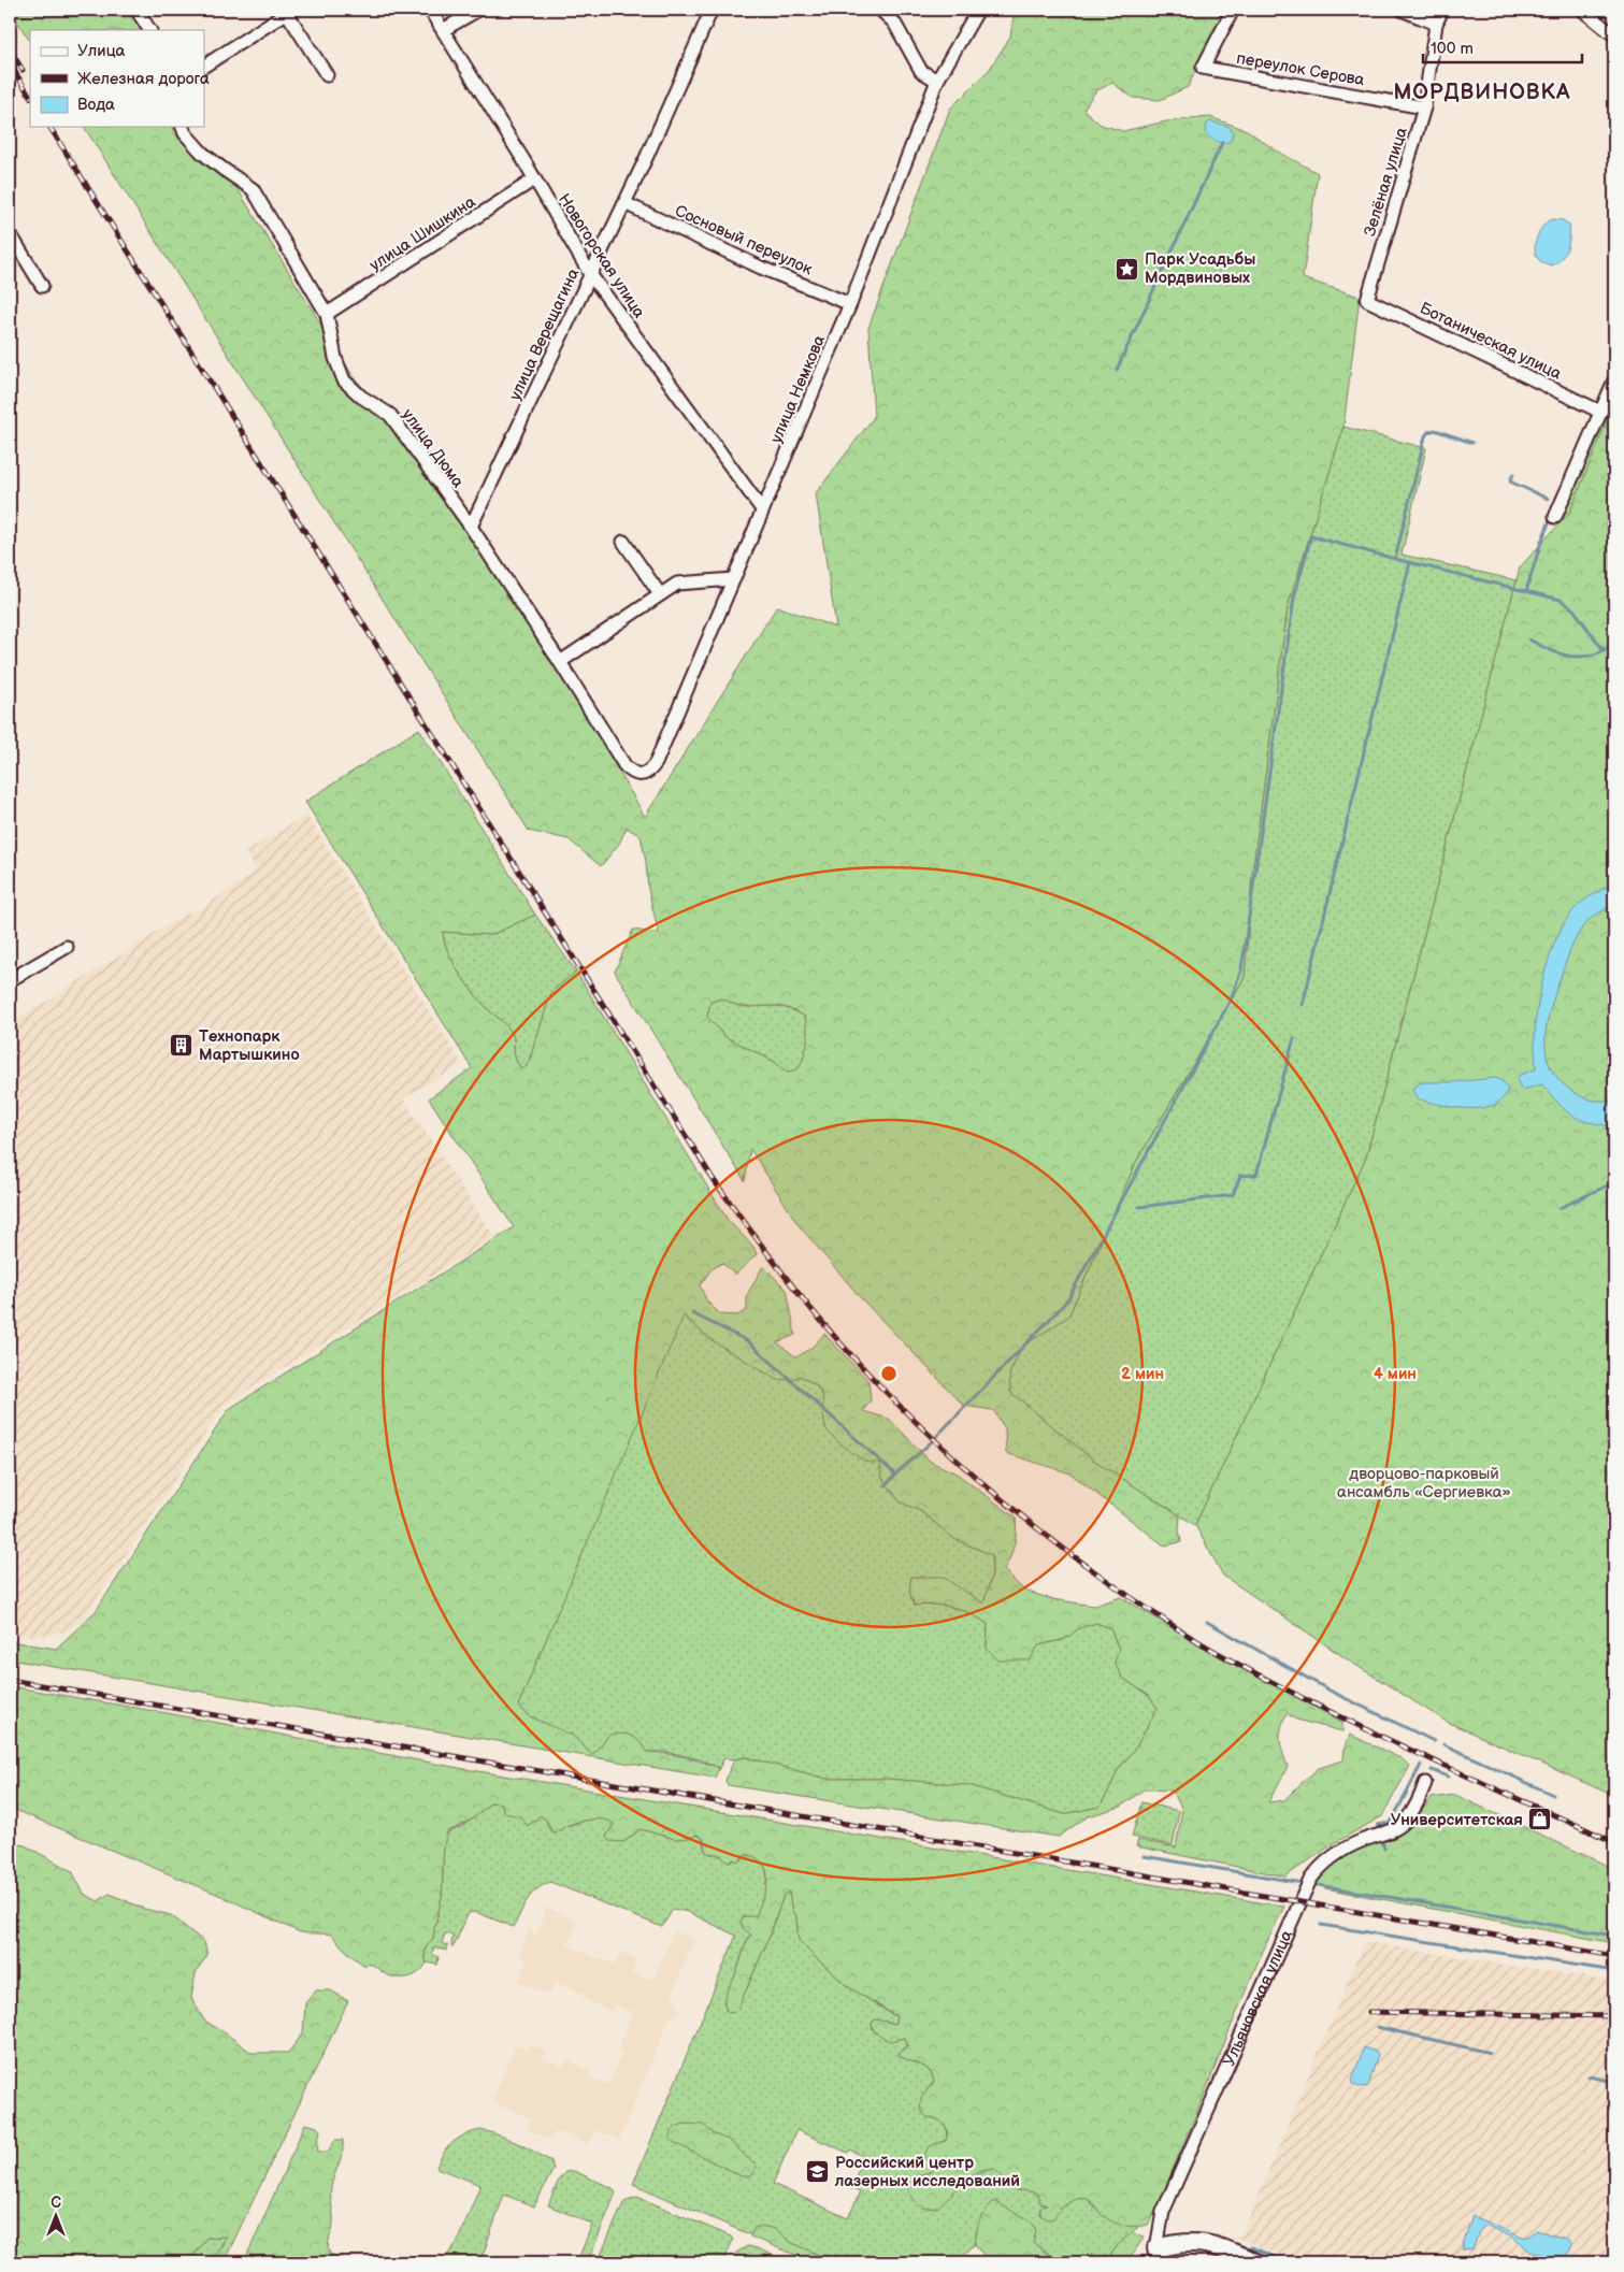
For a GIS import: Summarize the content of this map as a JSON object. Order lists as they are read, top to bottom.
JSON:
{
  "streets": {
    "street": [
      "переулок Серова",
      "Зелёная улица",
      "улица Шишкина",
      "Сосновый переулок",
      "Новогорская улица",
      "улица Верещагина",
      "Ботаническая улица",
      "улица Немкова",
      "улица Дюма",
      "Ульяновская улица"
    ]
  },
  "crossings": [
    ["переулок Серова", "Зелёная улица"],
    ["Зелёная улица", "Ботаническая улица"],
    ["улица Шишкина", "Новогорская улица"],
    ["улица Шишкина", "улица Дюма"],
    ["Сосновый переулок", "улица Верещагина"],
    ["Сосновый переулок", "улица Немкова"],
    ["Новогорская улица", "улица Верещагина"],
    ["Новогорская улица", "улица Немкова"],
    ["улица Верещагина", "улица Дюма"],
    ["улица Немкова", "улица Дюма"]
  ],
  "districts": ["МОРДВИНОВКА"],
  "parks": ["дворцово-парковый ансамбль «Сергиевка»"],
  "places": {
    "place": ["Парк Усадьбы Мордвиновых"],
    "building": ["Технопарк Мартышкино"],
    "shop": ["Университетская"],
    "school or university": ["Российский центр лазерных исследований"]
  },
  "legend": ["Улица", "Железная дорога", "Вода"],
  "scale_bar": "100 m",
  "north": "top",
  "rings": ["2 мин", "4 мин"]
}
